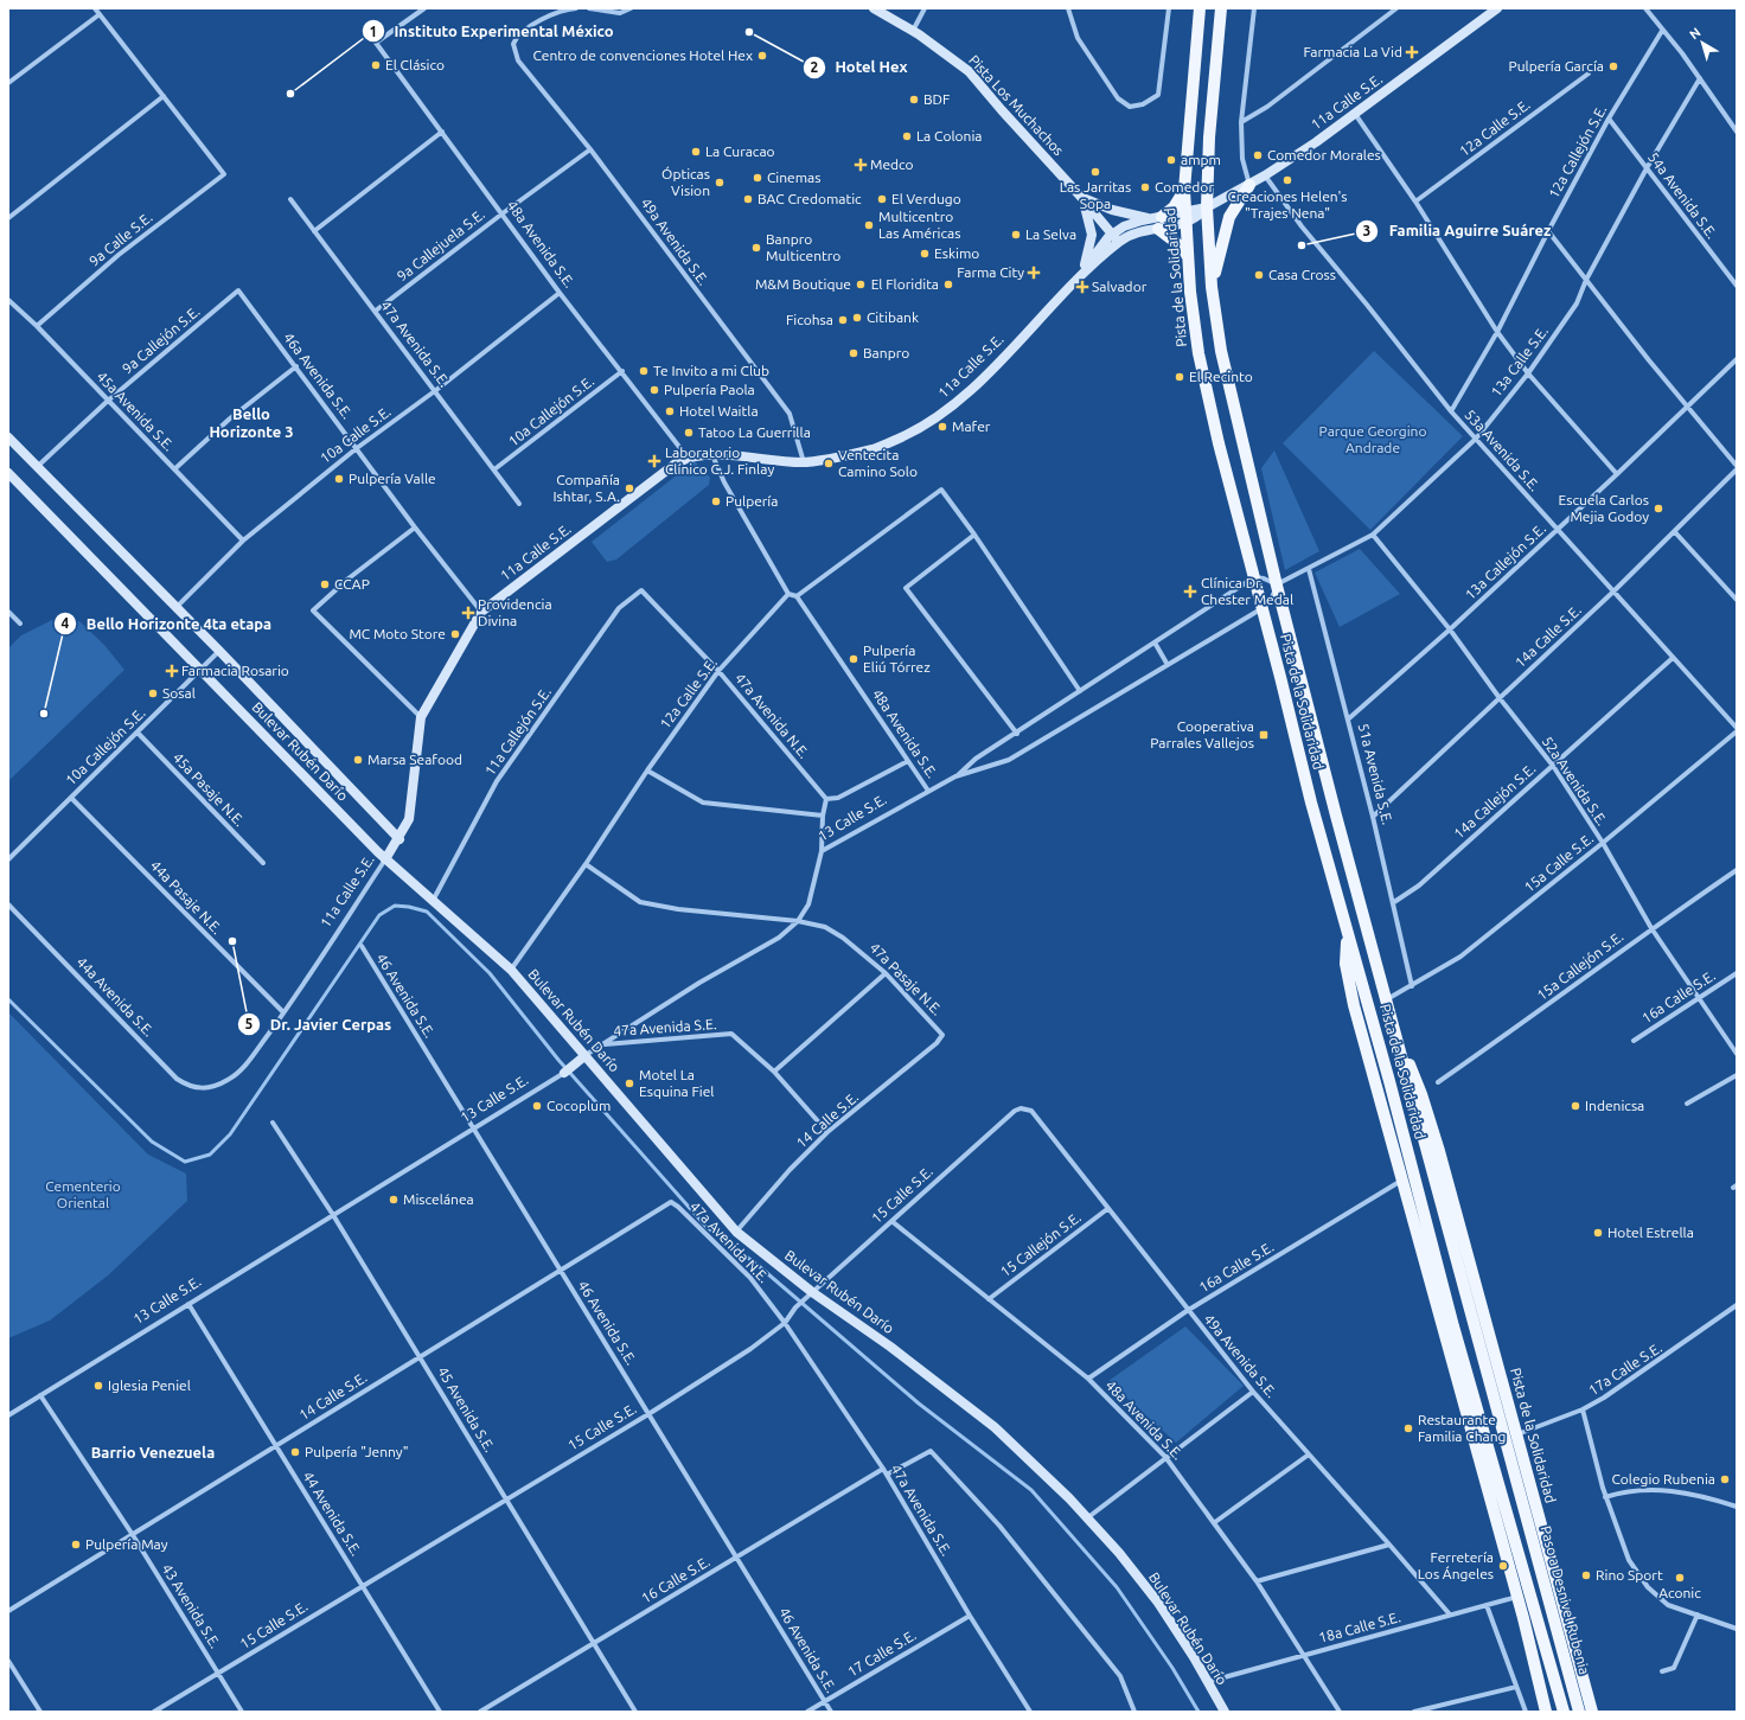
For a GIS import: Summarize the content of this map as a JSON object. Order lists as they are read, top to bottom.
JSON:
{
  "streets": {
    "main road": ["Pista de la Solidaridad", "Paso a Desnivel Rubenia"],
    "street": [
      "11a Calle S.E.",
      "Pista Los Muchachos",
      "12a Calle S.E.",
      "12a Callejón S.E.",
      "54a Avenida S.E.",
      "9a Calle S.E.",
      "49a Avenida S.E.",
      "48a Avenida S.E.",
      "9a Callejuela S.E.",
      "9a Callejón S.E.",
      "47a Avenida S.E.",
      "13a Calle S.E.",
      "46a Avenida S.E.",
      "45a Avenida S.E.",
      "10a Callejón S.E.",
      "10a Calle S.E.",
      "53a Avenida S.E.",
      "13a Callejón S.E.",
      "14a Calle S.E.",
      "47a Avenida N.E.",
      "11a Callejón S.E.",
      "Bulevar Rubén Darío",
      "51a Avenida S.E.",
      "52a Avenida S.E.",
      "45a Pasaje N.E.",
      "14a Callejón S.E.",
      "13 Calle S.E.",
      "15a Calle S.E.",
      "44a Pasaje N.E.",
      "15a Callejón S.E.",
      "47a Pasaje N.E.",
      "46 Avenida S.E.",
      "44a Avenida S.E.",
      "16a Calle S.E.",
      "14 Calle S.E.",
      "15 Calle S.E.",
      "15 Callejón S.E.",
      "17a Calle S.E.",
      "45 Avenida S.E.",
      "44 Avenida S.E.",
      "16 Calle S.E.",
      "43 Avenida S.E.",
      "18a Calle S.E.",
      "17 Calle S.E."
    ]
  },
  "crossings": [
    ["11a Calle S.E.", "Pista Los Muchachos"],
    ["11a Calle S.E.", "49a Avenida S.E."],
    ["11a Calle S.E.", "48a Avenida S.E."],
    ["11a Calle S.E.", "Pista de la Solidaridad"],
    ["11a Calle S.E.", "46a Avenida S.E."],
    ["11a Calle S.E.", "53a Avenida S.E."],
    ["11a Calle S.E.", "Bulevar Rubén Darío"],
    ["11a Calle S.E.", "44a Pasaje N.E."],
    ["11a Calle S.E.", "44a Avenida S.E."],
    ["12a Calle S.E.", "47a Avenida N.E."],
    ["12a Calle S.E.", "Bulevar Rubén Darío"],
    ["12a Calle S.E.", "47a Pasaje N.E."],
    ["12a Callejón S.E.", "54a Avenida S.E."],
    ["12a Callejón S.E.", "53a Avenida S.E."],
    ["54a Avenida S.E.", "13a Calle S.E."],
    ["9a Calle S.E.", "45a Avenida S.E."],
    ["49a Avenida S.E.", "9a Callejuela S.E."],
    ["49a Avenida S.E.", "16a Calle S.E."],
    ["49a Avenida S.E.", "15 Calle S.E."],
    ["49a Avenida S.E.", "15 Callejón S.E."],
    ["49a Avenida S.E.", "18a Calle S.E."],
    ["48a Avenida S.E.", "9a Callejuela S.E."],
    ["48a Avenida S.E.", "10a Callejón S.E."],
    ["48a Avenida S.E.", "10a Calle S.E."],
    ["48a Avenida S.E.", "13 Calle S.E."],
    ["48a Avenida S.E.", "16a Calle S.E."],
    ["48a Avenida S.E.", "15 Calle S.E."],
    ["48a Avenida S.E.", "15 Callejón S.E."],
    ["48a Avenida S.E.", "18a Calle S.E."],
    ["9a Callejuela S.E.", "47a Avenida S.E."],
    ["Pista de la Solidaridad", "13a Calle S.E."],
    ["Pista de la Solidaridad", "13 Calle S.E."],
    ["Pista de la Solidaridad", "15a Calle S.E."],
    ["Pista de la Solidaridad", "16a Calle S.E."],
    ["Pista de la Solidaridad", "17a Calle S.E."],
    ["Pista de la Solidaridad", "Paso a Desnivel Rubenia"],
    ["Pista de la Solidaridad", "18a Calle S.E."],
    ["9a Callejón S.E.", "46a Avenida S.E."],
    ["9a Callejón S.E.", "45a Avenida S.E."],
    ["9a Callejón S.E.", "Bulevar Rubén Darío"],
    ["47a Avenida S.E.", "10a Callejón S.E."],
    ["47a Avenida S.E.", "10a Calle S.E."],
    ["47a Avenida S.E.", "47a Avenida N.E."],
    ["47a Avenida S.E.", "13 Calle S.E."],
    ["47a Avenida S.E.", "14 Calle S.E."],
    ["47a Avenida S.E.", "15 Calle S.E."],
    ["47a Avenida S.E.", "16 Calle S.E."],
    ["47a Avenida S.E.", "17 Calle S.E."],
    ["13a Calle S.E.", "53a Avenida S.E."],
    ["13a Calle S.E.", "51a Avenida S.E."],
    ["13a Calle S.E.", "52a Avenida S.E."],
    ["46a Avenida S.E.", "10a Calle S.E."],
    ["45a Avenida S.E.", "10a Calle S.E."],
    ["10a Callejón S.E.", "Bulevar Rubén Darío"],
    ["10a Callejón S.E.", "45a Pasaje N.E."],
    ["10a Callejón S.E.", "44a Pasaje N.E."],
    ["10a Calle S.E.", "Bulevar Rubén Darío"],
    ["53a Avenida S.E.", "13a Callejón S.E."],
    ["53a Avenida S.E.", "14a Calle S.E."],
    ["53a Avenida S.E.", "14a Callejón S.E."],
    ["53a Avenida S.E.", "15a Calle S.E."],
    ["13a Callejón S.E.", "51a Avenida S.E."],
    ["13a Callejón S.E.", "52a Avenida S.E."],
    ["14a Calle S.E.", "51a Avenida S.E."],
    ["14a Calle S.E.", "52a Avenida S.E."],
    ["47a Avenida N.E.", "11a Callejón S.E."],
    ["47a Avenida N.E.", "14 Calle S.E."],
    ["47a Avenida N.E.", "15 Calle S.E."],
    ["11a Callejón S.E.", "Bulevar Rubén Darío"],
    ["Bulevar Rubén Darío", "13 Calle S.E."],
    ["Bulevar Rubén Darío", "14 Calle S.E."],
    ["Bulevar Rubén Darío", "15 Calle S.E."],
    ["Bulevar Rubén Darío", "18a Calle S.E."],
    ["51a Avenida S.E.", "14a Callejón S.E."],
    ["51a Avenida S.E.", "15a Calle S.E."],
    ["52a Avenida S.E.", "14a Callejón S.E."],
    ["52a Avenida S.E.", "15a Calle S.E."],
    ["52a Avenida S.E.", "15a Callejón S.E."],
    ["52a Avenida S.E.", "16a Calle S.E."],
    ["13 Calle S.E.", "47a Pasaje N.E."],
    ["13 Calle S.E.", "46 Avenida S.E."],
    ["13 Calle S.E.", "45 Avenida S.E."],
    ["13 Calle S.E.", "44 Avenida S.E."],
    ["13 Calle S.E.", "43 Avenida S.E."],
    ["47a Pasaje N.E.", "14 Calle S.E."],
    ["46 Avenida S.E.", "14 Calle S.E."],
    ["46 Avenida S.E.", "15 Calle S.E."],
    ["46 Avenida S.E.", "16 Calle S.E."],
    ["46 Avenida S.E.", "17 Calle S.E."],
    ["14 Calle S.E.", "45 Avenida S.E."],
    ["14 Calle S.E.", "44 Avenida S.E."],
    ["14 Calle S.E.", "43 Avenida S.E."],
    ["15 Calle S.E.", "45 Avenida S.E."],
    ["15 Calle S.E.", "44 Avenida S.E."],
    ["15 Calle S.E.", "43 Avenida S.E."],
    ["45 Avenida S.E.", "16 Calle S.E."]
  ],
  "districts": ["Bello Horizonte 3", "Barrio Venezuela"],
  "parks": ["Parque Georgino Andrade", "Cementerio Oriental"],
  "places": {
    "other": [
      "Hotel Hex",
      "Centro de convenciones Hotel Hex",
      "El Clásico",
      "Pulpería García",
      "Instituto Experimental México",
      "BDF",
      "La Colonia",
      "La Curacao",
      "Comedor Morales",
      "ampm",
      "Las Jarritas Sopa",
      "Cinemas",
      "Creaciones Helen's \"Trajes Nena\"",
      "Ópticas Vision",
      "Comedor",
      "BAC Credomatic",
      "El Verdugo",
      "Multicentro Las Américas",
      "La Selva",
      "Familia Aguirre Suárez",
      "Banpro Multicentro",
      "Eskimo",
      "Casa Cross",
      "M&M Boutique",
      "El Floridita",
      "Citibank",
      "Ficohsa",
      "Banpro",
      "Te Invito a mi Club",
      "El Recinto",
      "Pulpería Paola",
      "Hotel Waitla",
      "Mafer",
      "Tatoo La Guerrilla",
      "Ventecita Camino Solo",
      "Pulpería Valle",
      "Compañía Ishtar, S.A.",
      "Pulpería",
      "Escuela Carlos Mejia Godoy",
      "CCAP",
      "MC Moto Store",
      "Pulpería Eliú Tórrez",
      "Sosal",
      "Bello Horizonte 4ta etapa",
      "Marsa Seafood",
      "Dr. Javier Cerpas",
      "Motel La Esquina Fiel",
      "Cocoplum",
      "Indenicsa",
      "Miscelánea",
      "Hotel Estrella",
      "Iglesia Peniel",
      "Restaurante Familia Chang",
      "Pulpería \"Jenny\"",
      "Colegio Rubenia",
      "Pulpería May",
      "Ferretería Los Ángeles",
      "Rino Sport",
      "Aconic"
    ],
    "health": [
      "Farmacia La Vid",
      "Medco",
      "Farma City",
      "Salvador",
      "Laboratorio Clínico C.J. Finlay",
      "Clínica Dr. Chester Medal",
      "Providencia Divina",
      "Farmacia Rosario"
    ],
    "transit": ["Cooperativa Parrales Vallejos"]
  },
  "north": "top left"
}
